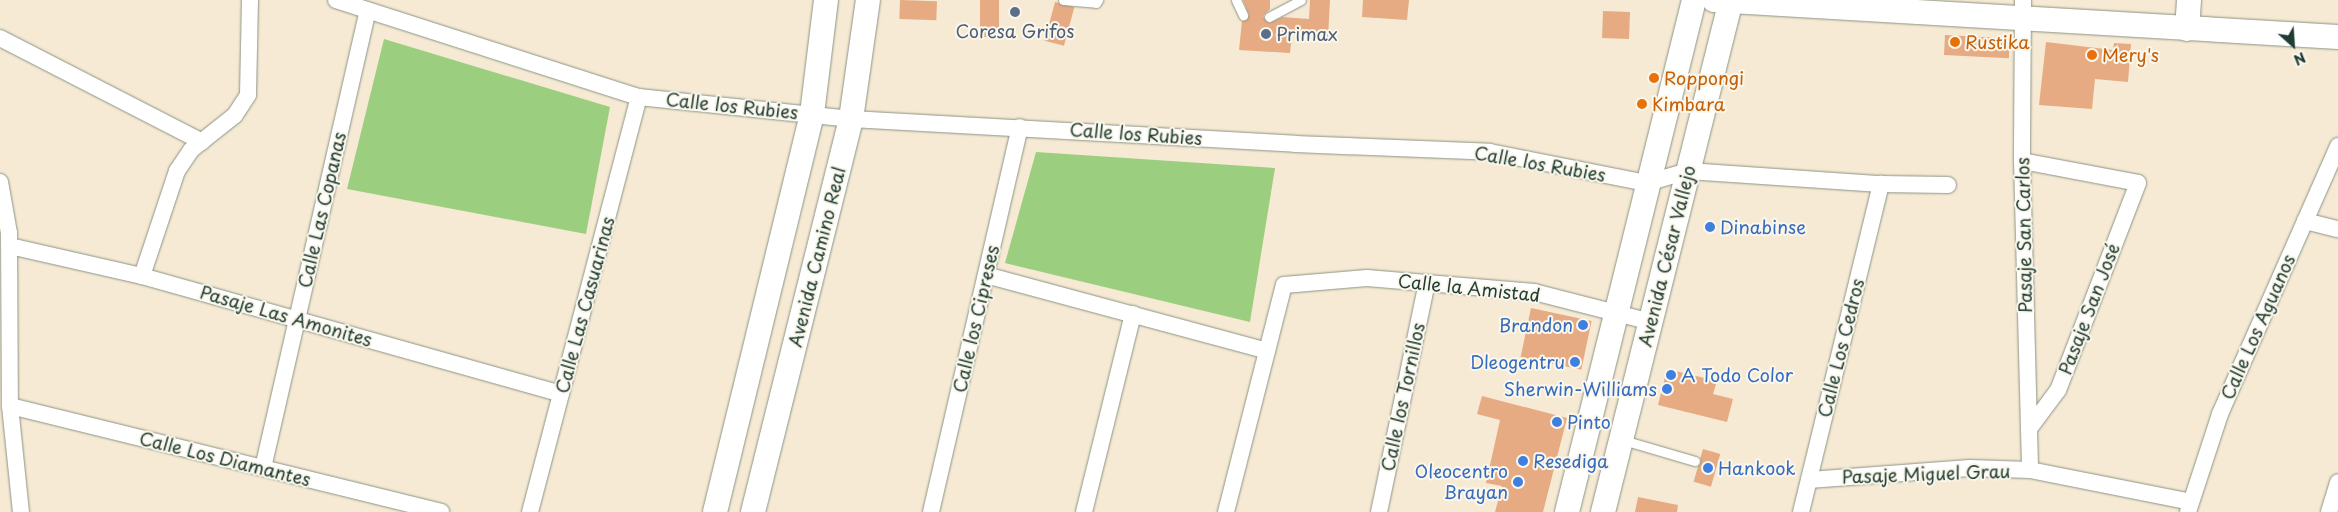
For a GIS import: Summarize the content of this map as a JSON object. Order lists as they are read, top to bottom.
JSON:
{
  "streets": {
    "main road": ["Avenida César Vallejo", "Avenida Camino Real"],
    "street": [
      "Calle los Rubies",
      "Calle Las Copanas",
      "Pasaje San Carlos",
      "Calle la Amistad",
      "Calle Las Casuarinas",
      "Pasaje San José",
      "Pasaje Las Amonites",
      "Calle los Cipreses",
      "Calle Los Aguanos",
      "Calle Los Cedros",
      "Calle los Tornillos",
      "Calle Los Diamantes",
      "Pasaje Miguel Grau"
    ]
  },
  "crossings": [
    ["Calle los Rubies", "Calle Las Copanas"],
    ["Calle los Rubies", "Avenida César Vallejo"],
    ["Calle los Rubies", "Avenida Camino Real"],
    ["Calle los Rubies", "Calle Las Casuarinas"],
    ["Calle los Rubies", "Calle los Cipreses"],
    ["Calle los Rubies", "Calle Los Cedros"],
    ["Calle Las Copanas", "Pasaje Las Amonites"],
    ["Calle Las Copanas", "Calle Los Diamantes"],
    ["Pasaje San Carlos", "Pasaje San José"],
    ["Pasaje San Carlos", "Pasaje Miguel Grau"],
    ["Avenida César Vallejo", "Calle la Amistad"],
    ["Calle la Amistad", "Calle los Tornillos"],
    ["Calle Las Casuarinas", "Pasaje Las Amonites"],
    ["Calle Los Aguanos", "Pasaje Miguel Grau"],
    ["Calle Los Cedros", "Pasaje Miguel Grau"]
  ],
  "places": [
    "Coresa Grifos",
    "Primax",
    "Rustika",
    "Mery's",
    "Roppongi",
    "Kimbara",
    "Dinabinse",
    "Brandon",
    "Dleogentru",
    "A Todo Color",
    "Sherwin-Williams",
    "Pinto",
    "Resediga",
    "Hankook",
    "Oleocentro Brayan"
  ],
  "north": "bottom right"
}
